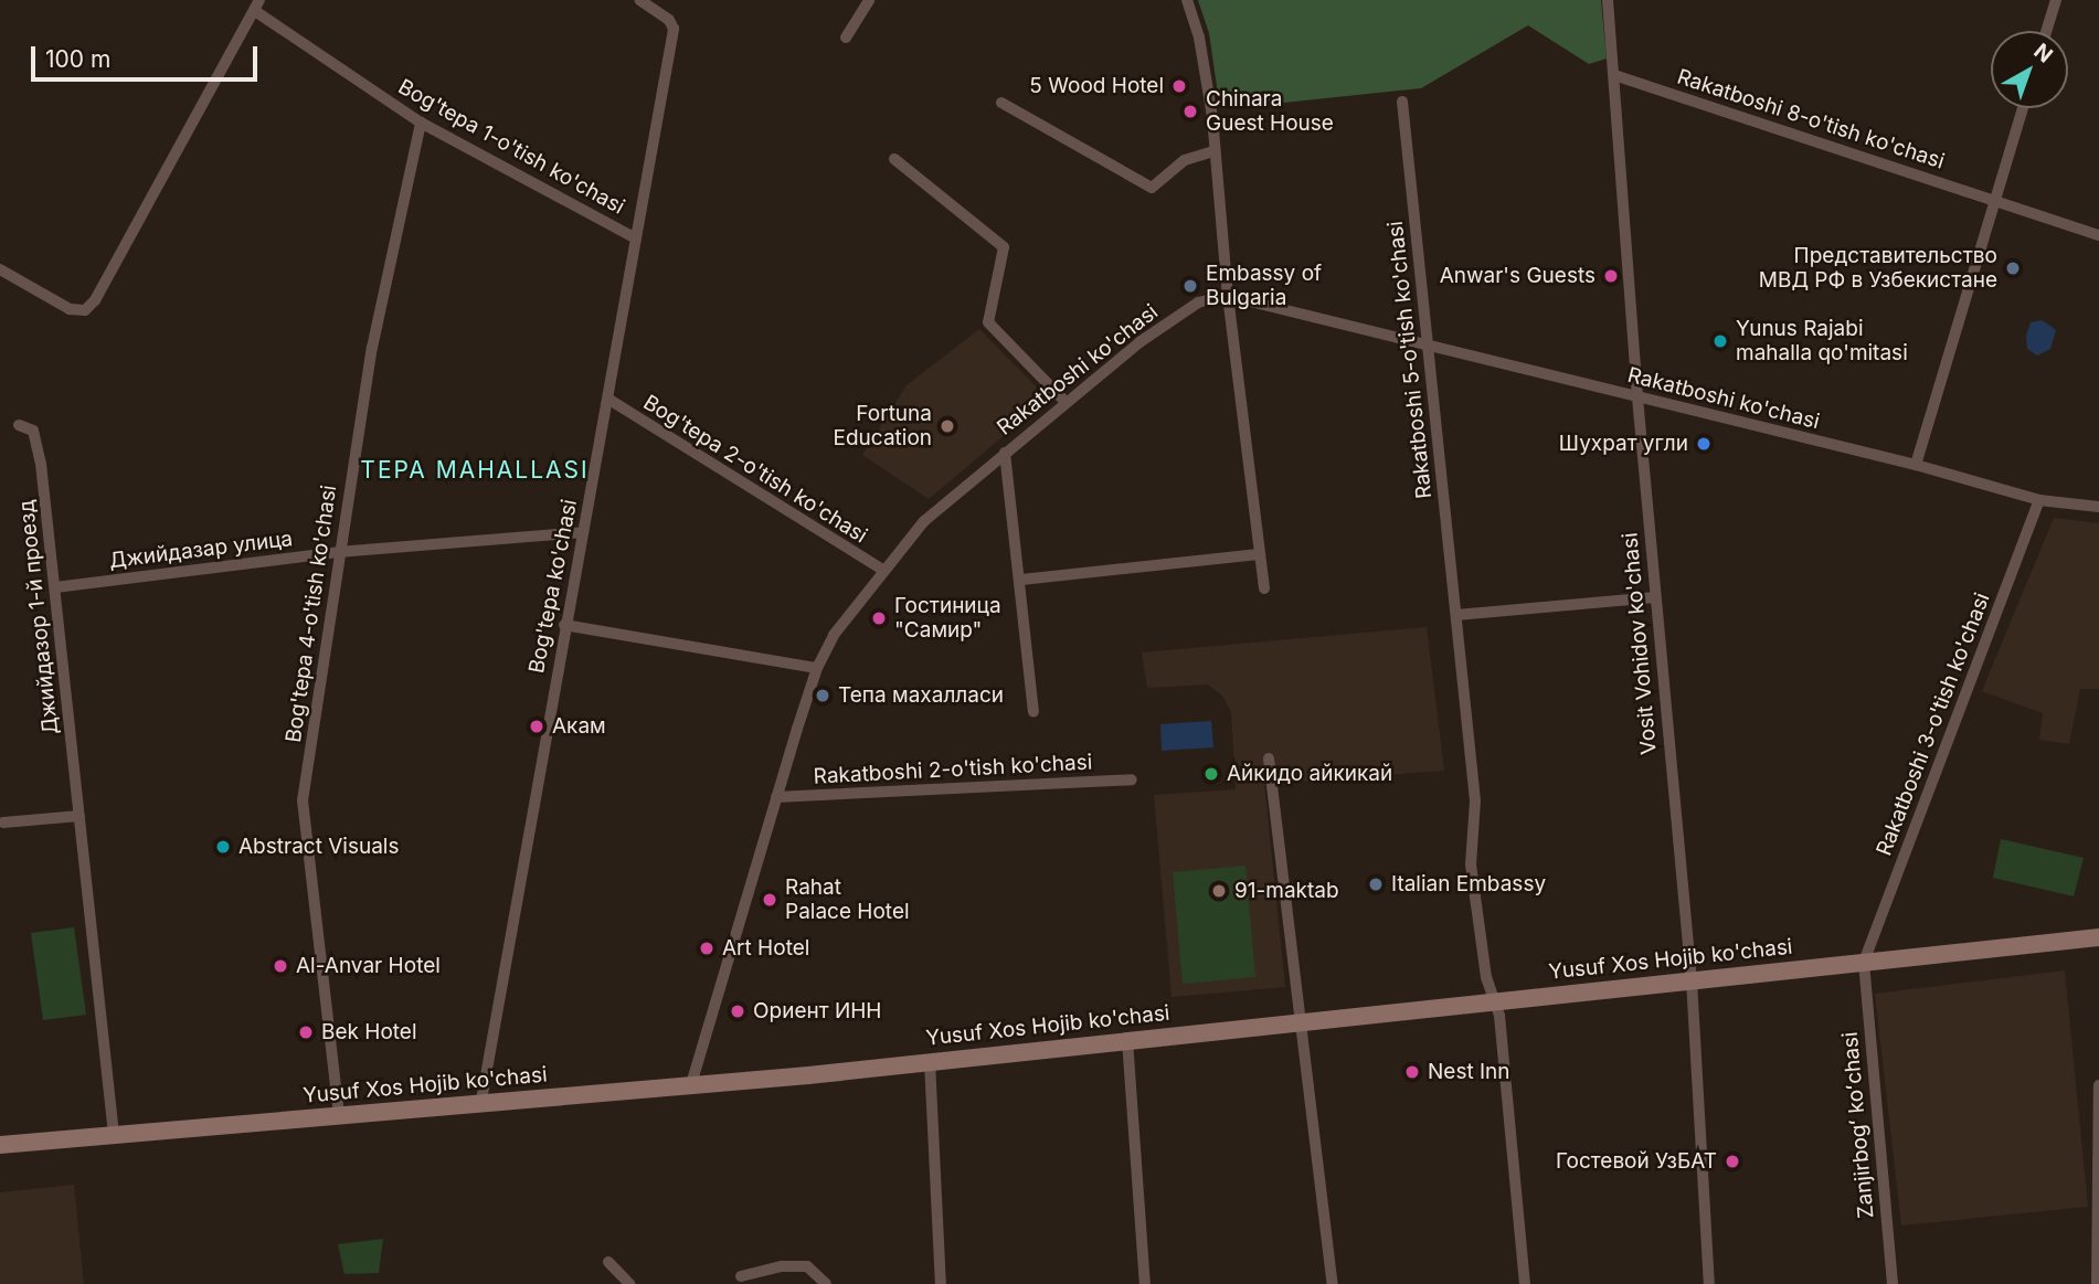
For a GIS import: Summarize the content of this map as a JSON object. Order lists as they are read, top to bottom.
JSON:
{
  "streets": {
    "main road": ["Yusuf Xos Hojib ko'chasi"],
    "street": [
      "Rakatboshi 8-o'tish ko'chasi",
      "Bog'tepa 1-o'tish ko'chasi",
      "Rakatboshi 5-o'tish ko'chasi",
      "Rakatboshi ko'chasi",
      "Bog'tepa 2-o'tish ko'chasi",
      "Джийдазар улица",
      "Bog'tepa ko'chasi",
      "Bog'tepa 4-o'tish ko'chasi",
      "Джийдазор 1-й проезд",
      "Vosit Vohidov ko'chasi",
      "Rakatboshi 3-o'tish ko'chasi",
      "Rakatboshi 2-o'tish ko'chasi",
      "Zanjirbogʻ koʻchasi"
    ]
  },
  "crossings": [
    ["Rakatboshi 8-o'tish ko'chasi", "Vosit Vohidov ko'chasi"],
    ["Bog'tepa 1-o'tish ko'chasi", "Bog'tepa ko'chasi"],
    ["Bog'tepa 1-o'tish ko'chasi", "Bog'tepa 4-o'tish ko'chasi"],
    ["Rakatboshi 5-o'tish ko'chasi", "Rakatboshi ko'chasi"],
    ["Rakatboshi 5-o'tish ko'chasi", "Yusuf Xos Hojib ko'chasi"],
    ["Rakatboshi ko'chasi", "Bog'tepa 2-o'tish ko'chasi"],
    ["Rakatboshi ko'chasi", "Vosit Vohidov ko'chasi"],
    ["Rakatboshi ko'chasi", "Rakatboshi 3-o'tish ko'chasi"],
    ["Rakatboshi ko'chasi", "Rakatboshi 2-o'tish ko'chasi"],
    ["Rakatboshi ko'chasi", "Yusuf Xos Hojib ko'chasi"],
    ["Bog'tepa 2-o'tish ko'chasi", "Bog'tepa ko'chasi"],
    ["Джийдазар улица", "Bog'tepa ko'chasi"],
    ["Джийдазар улица", "Bog'tepa 4-o'tish ko'chasi"],
    ["Джийдазар улица", "Джийдазор 1-й проезд"],
    ["Bog'tepa ko'chasi", "Yusuf Xos Hojib ko'chasi"],
    ["Bog'tepa 4-o'tish ko'chasi", "Yusuf Xos Hojib ko'chasi"],
    ["Джийдазор 1-й проезд", "Yusuf Xos Hojib ko'chasi"],
    ["Vosit Vohidov ko'chasi", "Yusuf Xos Hojib ko'chasi"],
    ["Rakatboshi 3-o'tish ko'chasi", "Yusuf Xos Hojib ko'chasi"],
    ["Rakatboshi 3-o'tish ko'chasi", "Zanjirbogʻ koʻchasi"],
    ["Yusuf Xos Hojib ko'chasi", "Zanjirbogʻ koʻchasi"]
  ],
  "districts": ["TEPA MAHALLASI"],
  "places": [
    "5 Wood Hotel",
    "Chinara Guest House",
    "Представительство МВД РФ в Узбекистане",
    "Anwar's Guests",
    "Embassy of Bulgaria",
    "Yunus Rajabi mahalla qo'mitasi",
    "Fortuna Education",
    "Шухрат угли",
    "Гостиница \"Самир\"",
    "Тепа махалласи",
    "Акам",
    "Айкидо айкикай",
    "Abstract Visuals",
    "Italian Embassy",
    "91-maktab",
    "Rahat Palace Hotel",
    "Art Hotel",
    "Al-Anvar Hotel",
    "Ориент ИНН",
    "Bek Hotel",
    "Nest Inn",
    "Гостевой УзБАТ"
  ],
  "scale_bar": "100 m",
  "north": "top right"
}
